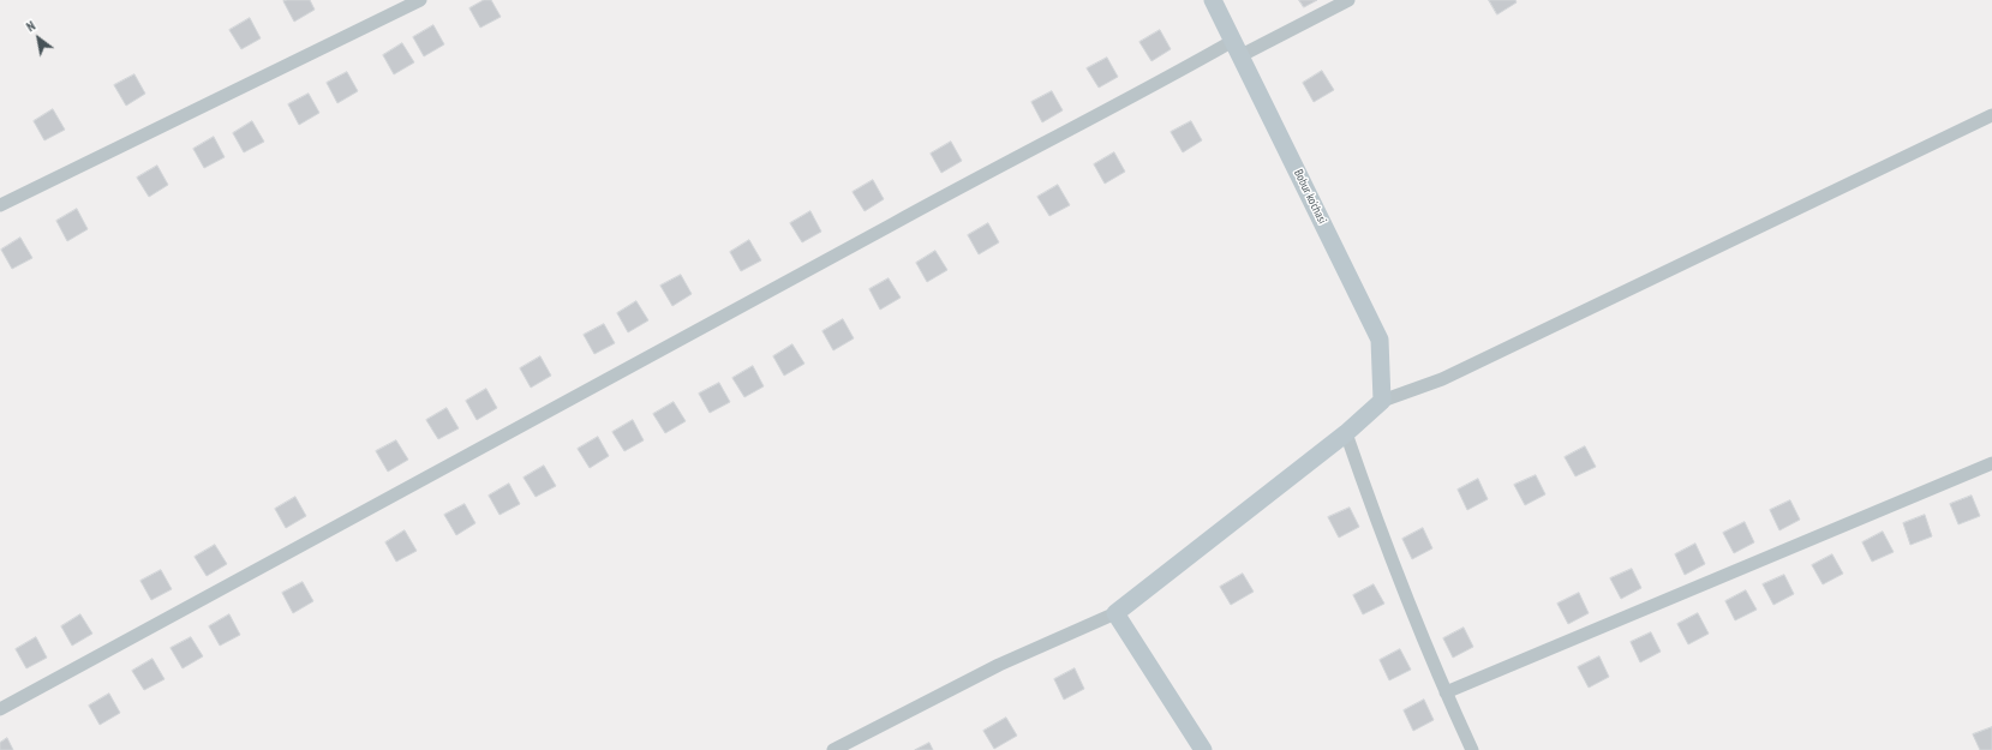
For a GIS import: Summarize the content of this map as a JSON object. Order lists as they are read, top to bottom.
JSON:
{
  "streets": {
    "street": ["Bobur ko'chasi"]
  },
  "north": "top left"
}
